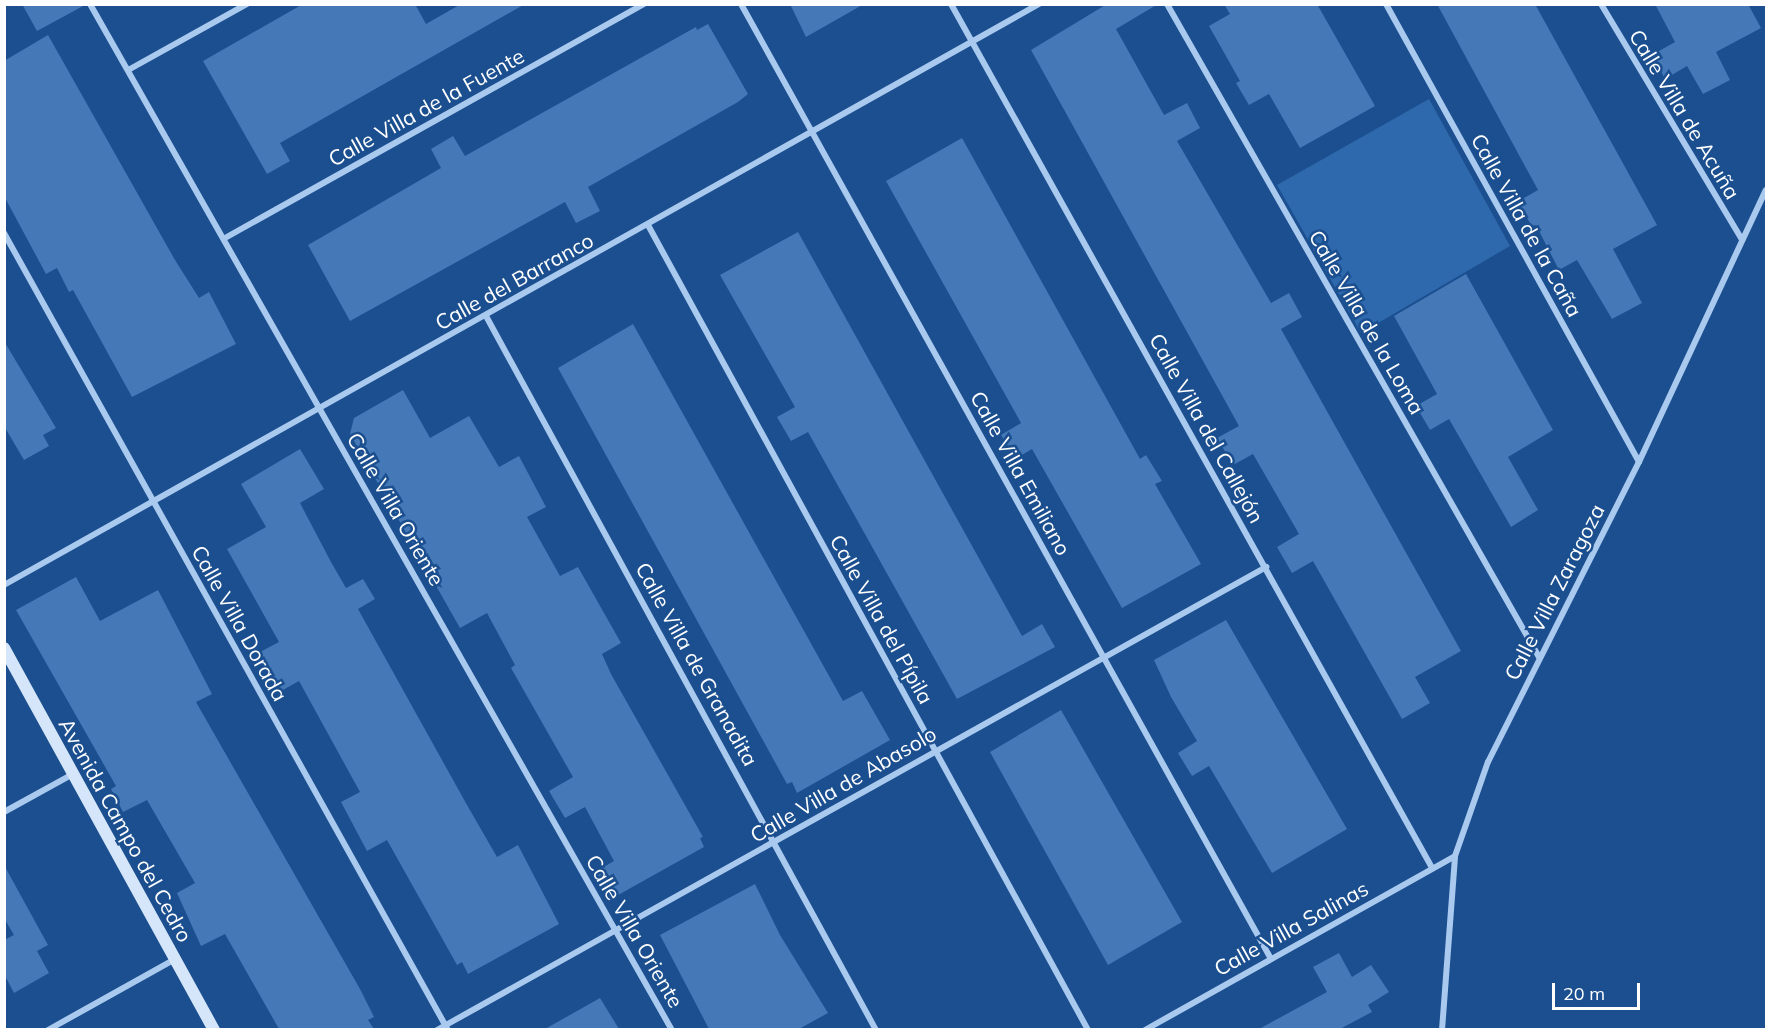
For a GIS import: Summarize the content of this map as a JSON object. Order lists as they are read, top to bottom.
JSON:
{
  "streets": {
    "street": [
      "Calle Villa de la Fuente",
      "Calle Villa de Acuña",
      "Calle Villa de la Caña",
      "Calle del Barranco",
      "Calle Villa de la Loma",
      "Calle Villa del Callejón",
      "Calle Villa Emiliano",
      "Calle Villa Oriente",
      "Calle Villa Zaragoza",
      "Calle Villa del Pípila",
      "Calle Villa Dorada",
      "Calle Villa de Granadita",
      "Calle Villa de Abasolo",
      "Avenida Campo del Cedro",
      "Calle Villa Salinas"
    ]
  },
  "crossings": [
    ["Calle Villa de la Fuente", "Calle Villa Oriente"],
    ["Calle Villa de Acuña", "Calle Villa Zaragoza"],
    ["Calle Villa de la Caña", "Calle Villa Zaragoza"],
    ["Calle del Barranco", "Calle Villa del Callejón"],
    ["Calle del Barranco", "Calle Villa Emiliano"],
    ["Calle del Barranco", "Calle Villa Oriente"],
    ["Calle del Barranco", "Calle Villa del Pípila"],
    ["Calle del Barranco", "Calle Villa Dorada"],
    ["Calle del Barranco", "Calle Villa de Granadita"],
    ["Calle Villa de la Loma", "Calle Villa Zaragoza"],
    ["Calle Villa del Callejón", "Calle Villa de Abasolo"],
    ["Calle Villa del Callejón", "Calle Villa Salinas"],
    ["Calle Villa Emiliano", "Calle Villa de Abasolo"],
    ["Calle Villa Emiliano", "Calle Villa Salinas"],
    ["Calle Villa Oriente", "Calle Villa de Abasolo"],
    ["Calle Villa Zaragoza", "Calle Villa Salinas"],
    ["Calle Villa del Pípila", "Calle Villa de Abasolo"],
    ["Calle Villa Dorada", "Calle Villa de Abasolo"],
    ["Calle Villa de Granadita", "Calle Villa de Abasolo"]
  ],
  "scale_bar": "20 m"
}
